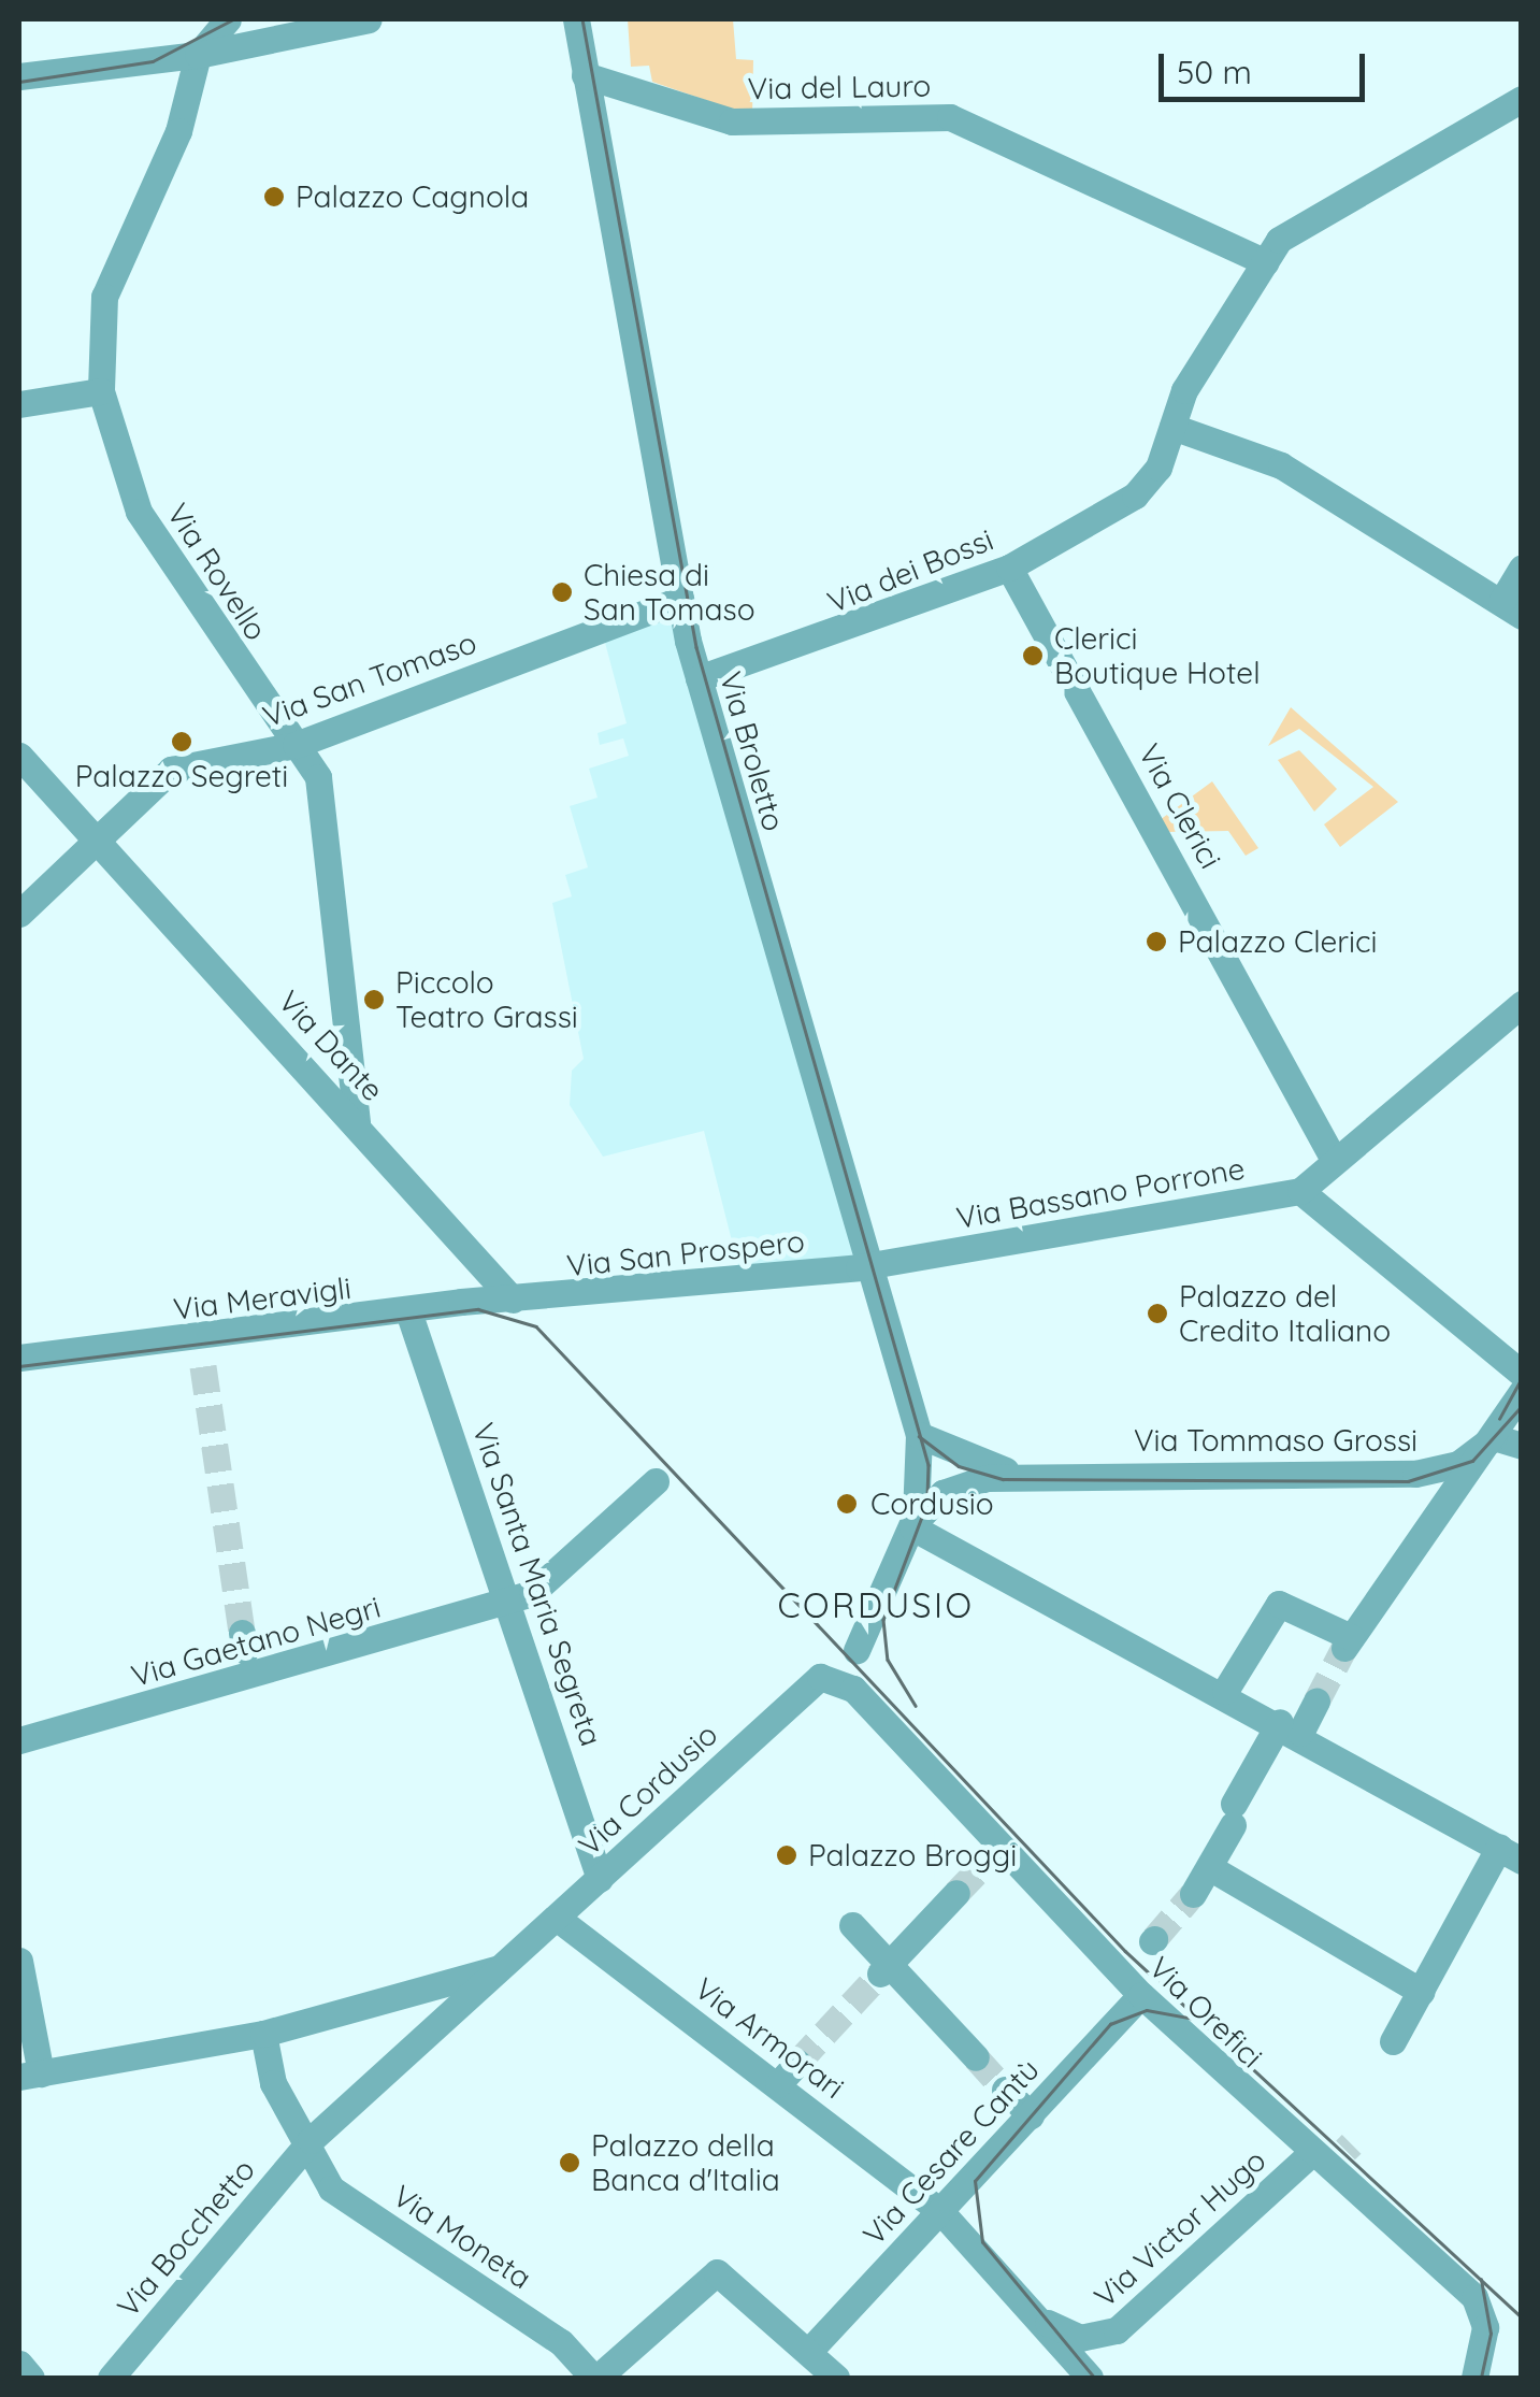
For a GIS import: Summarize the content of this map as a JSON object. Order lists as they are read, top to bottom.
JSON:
{
  "streets": {
    "street": [
      "Via del Lauro",
      "Via dei Bossi",
      "Via Rovello",
      "Via San Tomaso",
      "Via Broletto",
      "Via Clerici",
      "Via Dante",
      "Via Bassano Porrone",
      "Via San Prospero",
      "Via Meravigli",
      "Via Tommaso Grossi",
      "Via Santa Maria Segreta",
      "Via Gaetano Negri",
      "Via Cordusio",
      "Via Orefici",
      "Via Armorari",
      "Via Cesare Cantù",
      "Via Victor Hugo",
      "Via Moneta",
      "Via Bocchetto"
    ]
  },
  "crossings": [
    ["Via del Lauro", "Via Broletto"],
    ["Via dei Bossi", "Via Broletto"],
    ["Via dei Bossi", "Via Clerici"],
    ["Via Rovello", "Via San Tomaso"],
    ["Via Rovello", "Via Dante"],
    ["Via San Tomaso", "Via Broletto"],
    ["Via San Tomaso", "Via Dante"],
    ["Via Broletto", "Via Bassano Porrone"],
    ["Via Broletto", "Via San Prospero"],
    ["Via Dante", "Via San Prospero"],
    ["Via Dante", "Via Meravigli"],
    ["Via Bassano Porrone", "Via San Prospero"],
    ["Via San Prospero", "Via Meravigli"],
    ["Via Meravigli", "Via Santa Maria Segreta"],
    ["Via Santa Maria Segreta", "Via Gaetano Negri"],
    ["Via Santa Maria Segreta", "Via Cordusio"],
    ["Via Cordusio", "Via Orefici"],
    ["Via Cordusio", "Via Armorari"],
    ["Via Cordusio", "Via Bocchetto"],
    ["Via Orefici", "Via Cesare Cantù"],
    ["Via Orefici", "Via Victor Hugo"],
    ["Via Armorari", "Via Cesare Cantù"],
    ["Via Armorari", "Via Victor Hugo"],
    ["Via Moneta", "Via Bocchetto"]
  ],
  "districts": ["CORDUSIO"],
  "places": [
    "Palazzo Cagnola",
    "Chiesa di San Tomaso",
    "Clerici Boutique Hotel",
    "Palazzo Segreti",
    "Palazzo Clerici",
    "Piccolo Teatro Grassi",
    "Palazzo del Credito Italiano",
    "Cordusio",
    "Palazzo Broggi",
    "Palazzo della Banca d'Italia"
  ],
  "scale_bar": "50 m"
}
